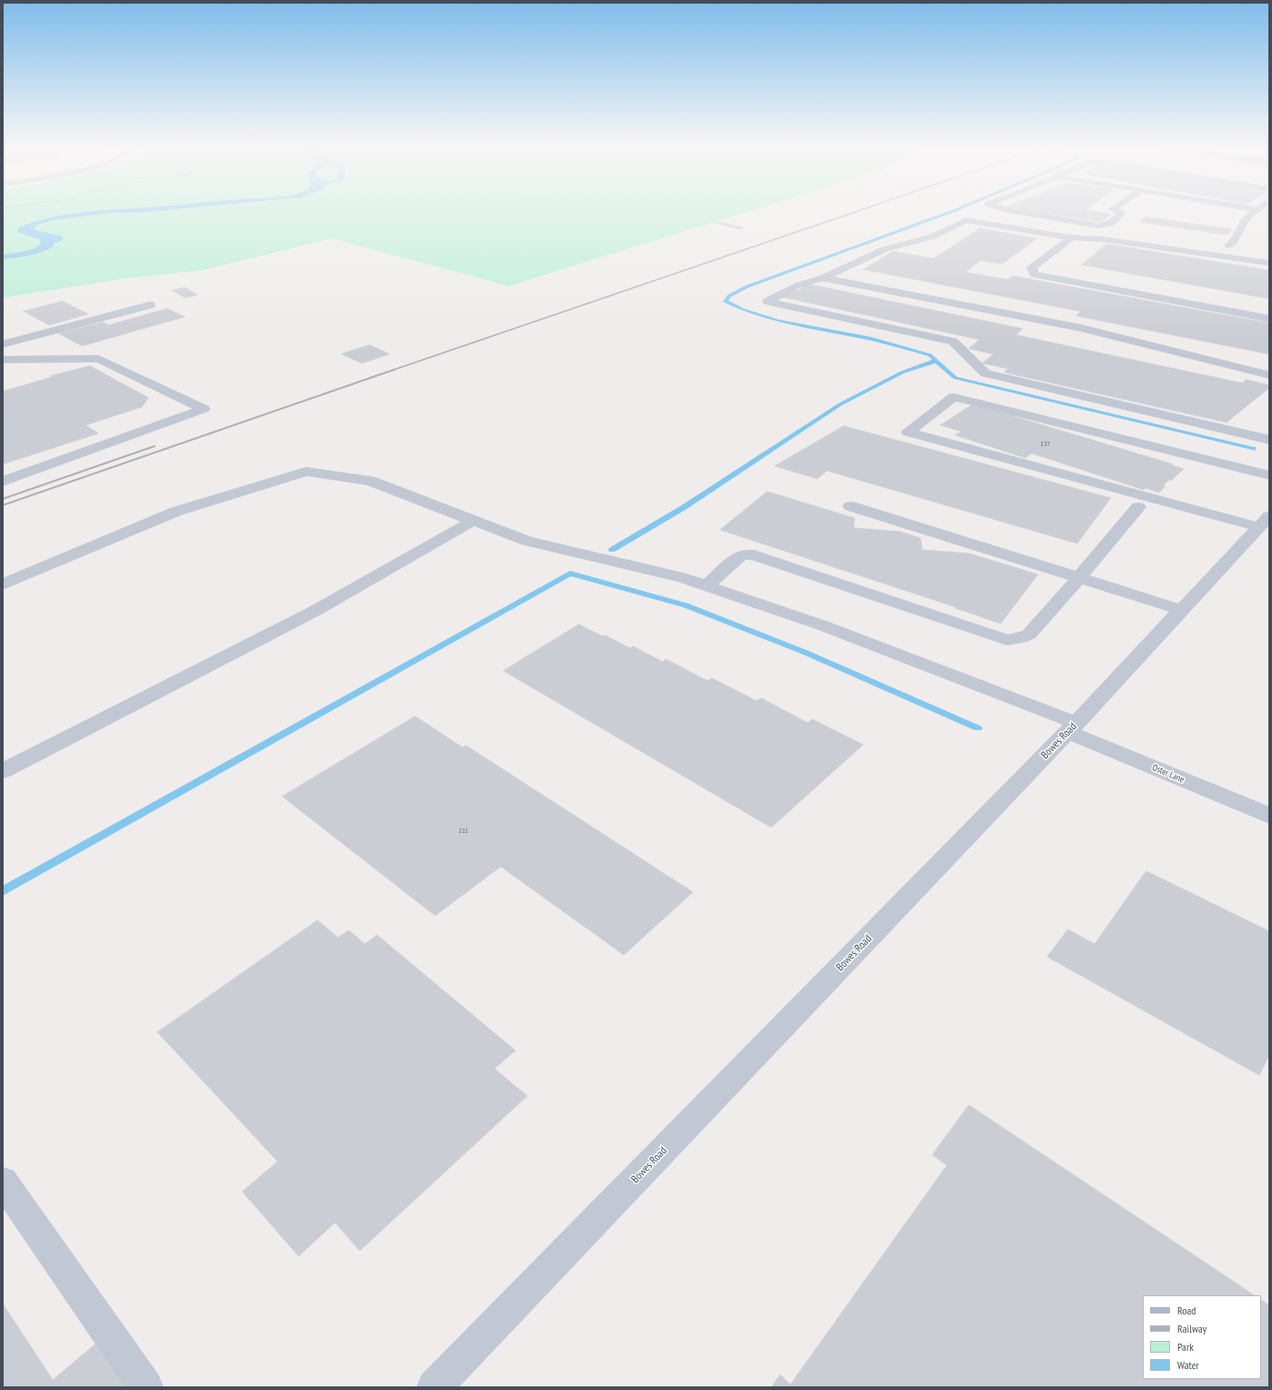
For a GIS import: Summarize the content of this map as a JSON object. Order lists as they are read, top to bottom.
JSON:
{
  "streets": {
    "street": ["Bowes Road", "Oster Lane"]
  },
  "crossings": [
    ["Bowes Road", "Oster Lane"]
  ],
  "house_numbers": ["137", "211"],
  "legend": [
    "Road",
    "Railway",
    "Park",
    "Water"
  ]
}
